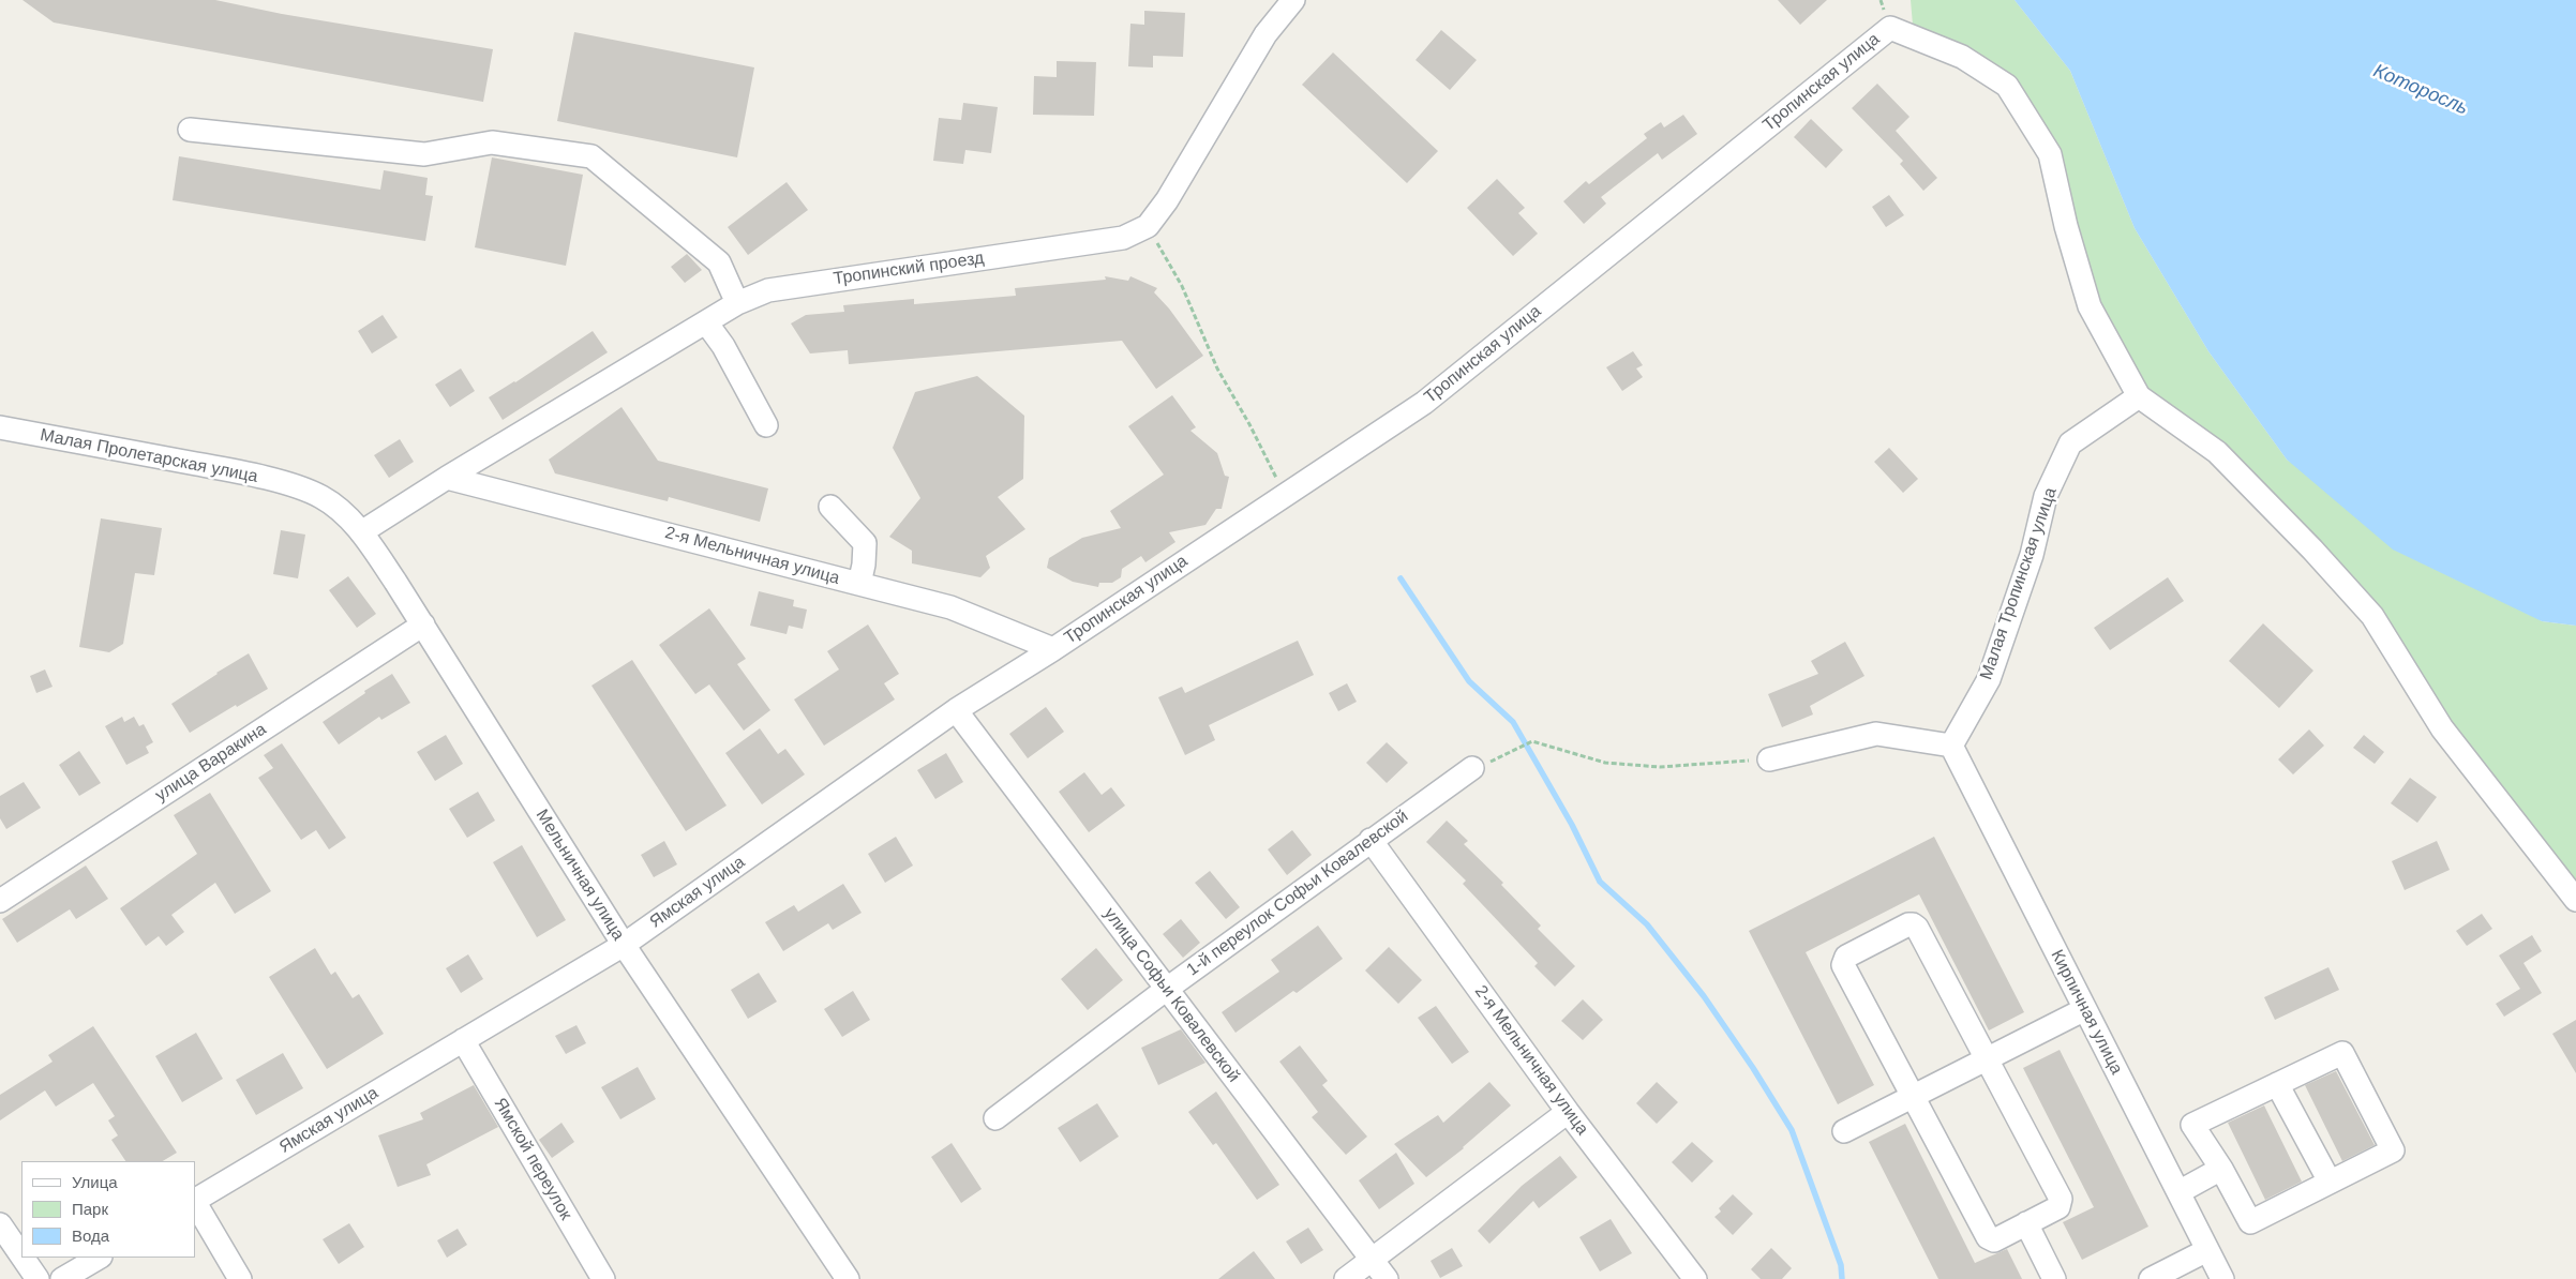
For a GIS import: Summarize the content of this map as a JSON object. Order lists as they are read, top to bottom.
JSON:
{
  "streets": {
    "street": [
      "Тропинская улица",
      "Тропинский проезд",
      "Малая Пролетарская улица",
      "2-я Мельничная улица",
      "Малая Тропинская улица",
      "улица Варакина",
      "Мельничная улица",
      "Ямская улица",
      "1-й переулок Софьи Ковалевской",
      "улица Софьи Ковалевской",
      "Кирпичная улица",
      "Ямской переулок"
    ]
  },
  "crossings": [
    ["Тропинская улица", "2-я Мельничная улица"],
    ["Тропинская улица", "Малая Тропинская улица"],
    ["Тропинская улица", "Ямская улица"],
    ["Тропинский проезд", "2-я Мельничная улица"],
    ["Тропинский проезд", "Мельничная улица"],
    ["Малая Пролетарская улица", "Мельничная улица"],
    ["2-я Мельничная улица", "Ямская улица"],
    ["2-я Мельничная улица", "1-й переулок Софьи Ковалевской"],
    ["Малая Тропинская улица", "Кирпичная улица"],
    ["улица Варакина", "Мельничная улица"],
    ["Мельничная улица", "Ямская улица"],
    ["Ямская улица", "улица Софьи Ковалевской"],
    ["Ямская улица", "Ямской переулок"],
    ["1-й переулок Софьи Ковалевской", "улица Софьи Ковалевской"]
  ],
  "water": ["Которосль"],
  "legend": ["Улица", "Парк", "Вода"]
}
